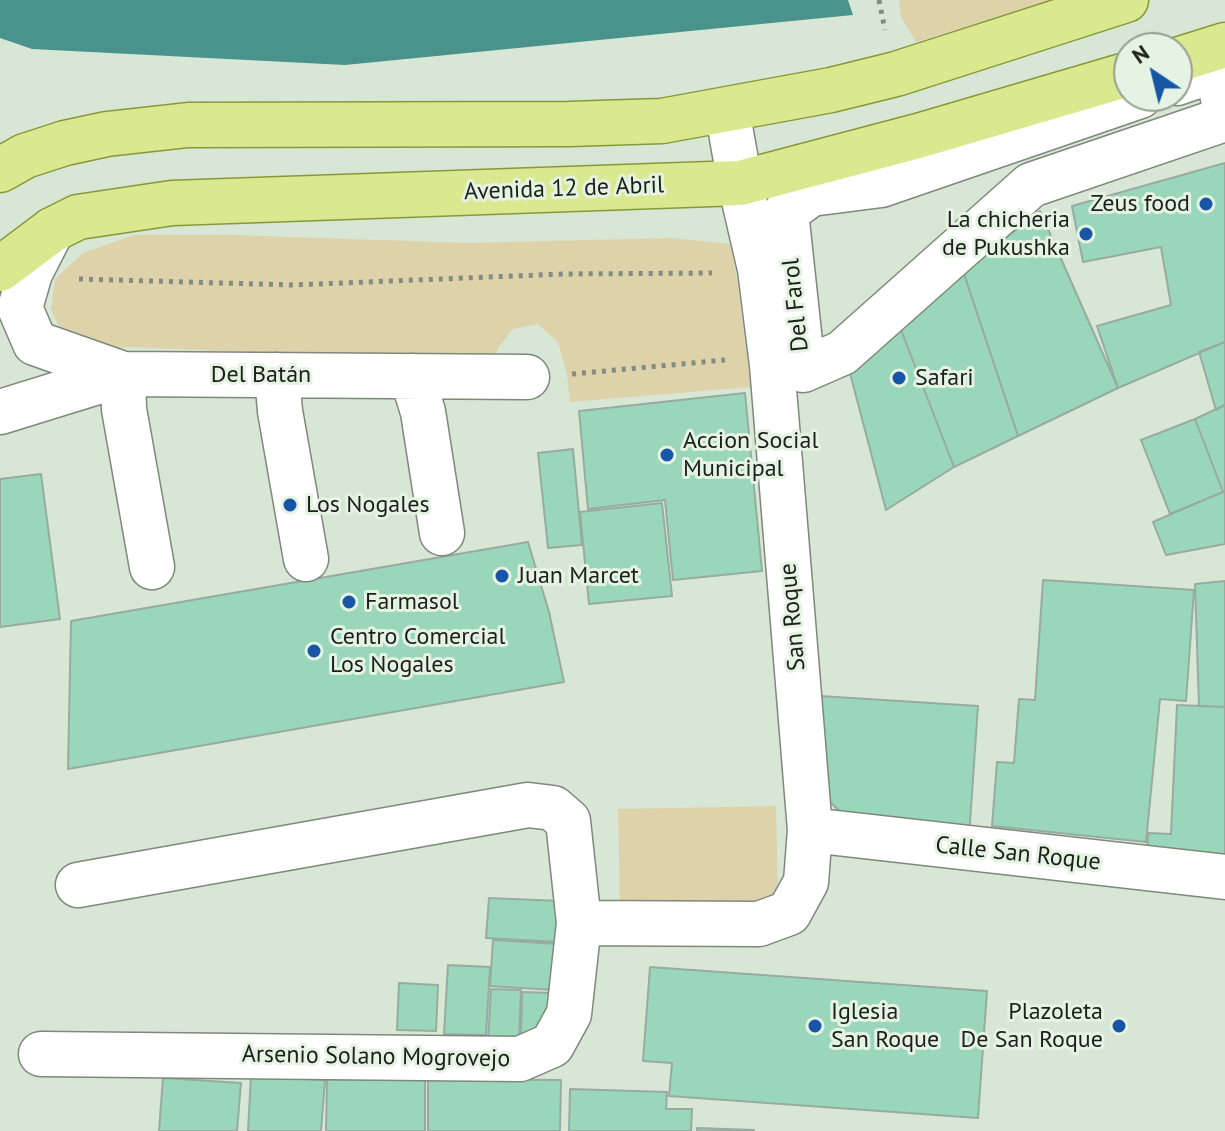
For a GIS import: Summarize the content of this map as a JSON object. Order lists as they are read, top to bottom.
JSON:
{
  "streets": {
    "main road": ["Avenida 12 de Abril"],
    "street": [
      "Del Farol",
      "Del Batán",
      "San Roque",
      "Calle San Roque",
      "Arsenio Solano Mogrovejo"
    ]
  },
  "crossings": [
    ["Avenida 12 de Abril", "San Roque"],
    ["San Roque", "Calle San Roque"],
    ["San Roque", "Arsenio Solano Mogrovejo"]
  ],
  "places": [
    "Zeus food",
    "La chicheria de Pukushka",
    "Safari",
    "Accion Social Municipal",
    "Los Nogales",
    "Juan Marcet",
    "Farmasol",
    "Centro Comercial Los Nogales",
    "Iglesia San Roque",
    "Plazoleta De San Roque"
  ],
  "north": "top left"
}
